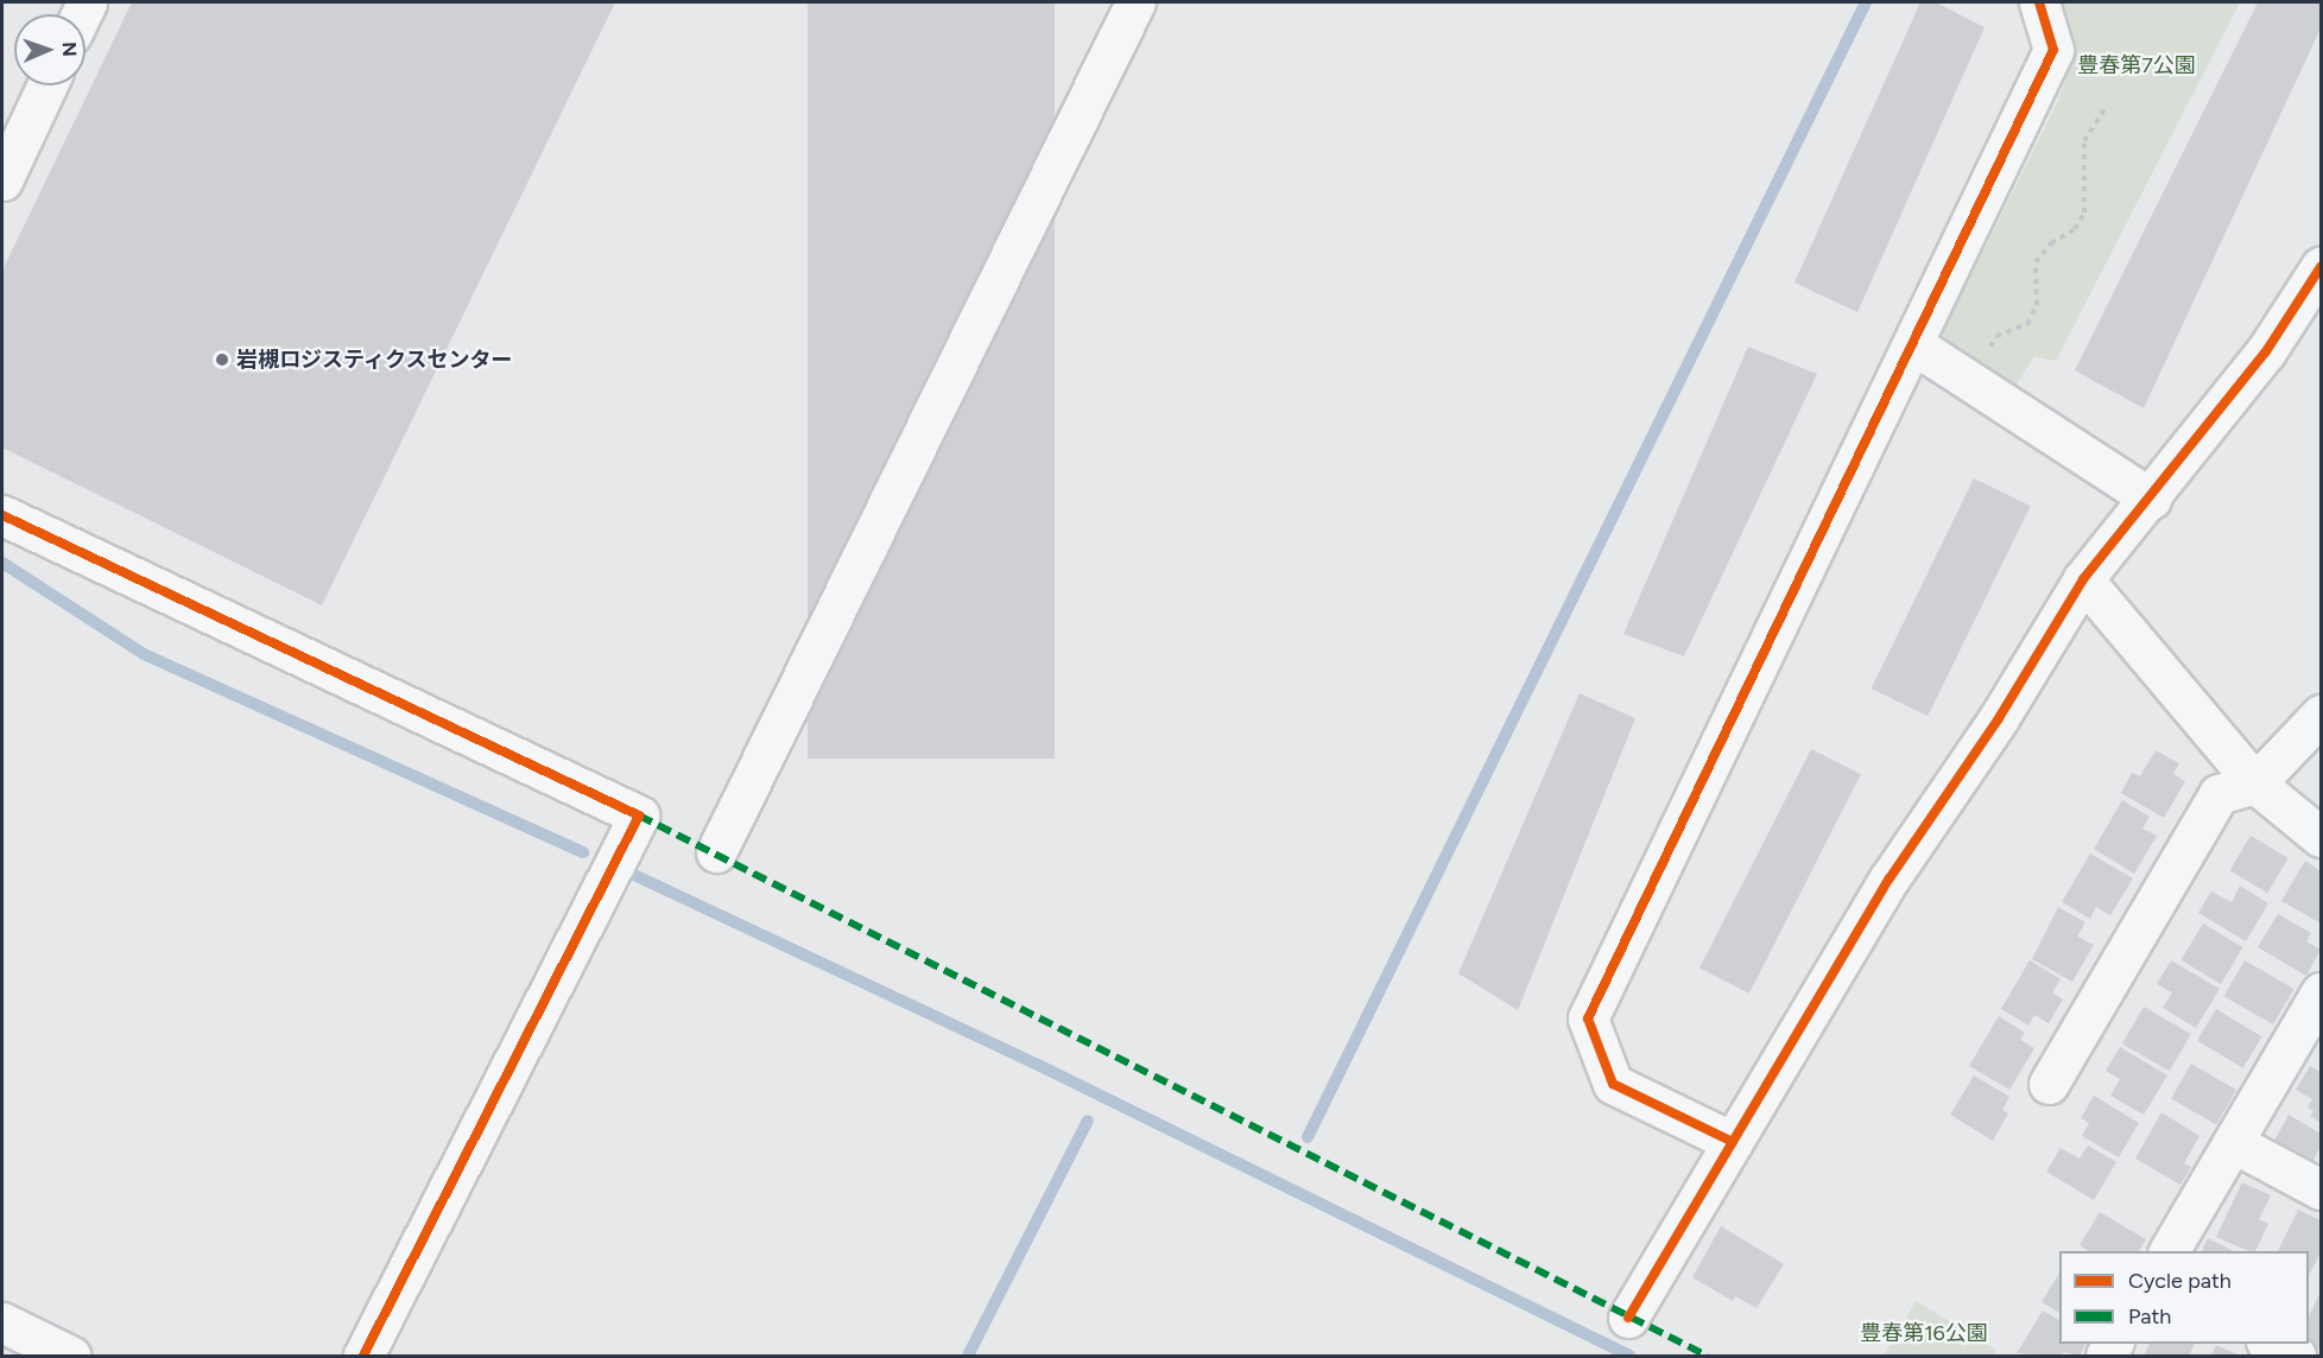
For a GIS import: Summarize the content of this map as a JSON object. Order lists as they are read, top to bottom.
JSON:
{
  "parks": ["豊春第7公園", "豊春第16公園"],
  "places": ["岩槻ロジスティクスセンター"],
  "legend": ["Cycle path", "Path"],
  "north": "right"
}
